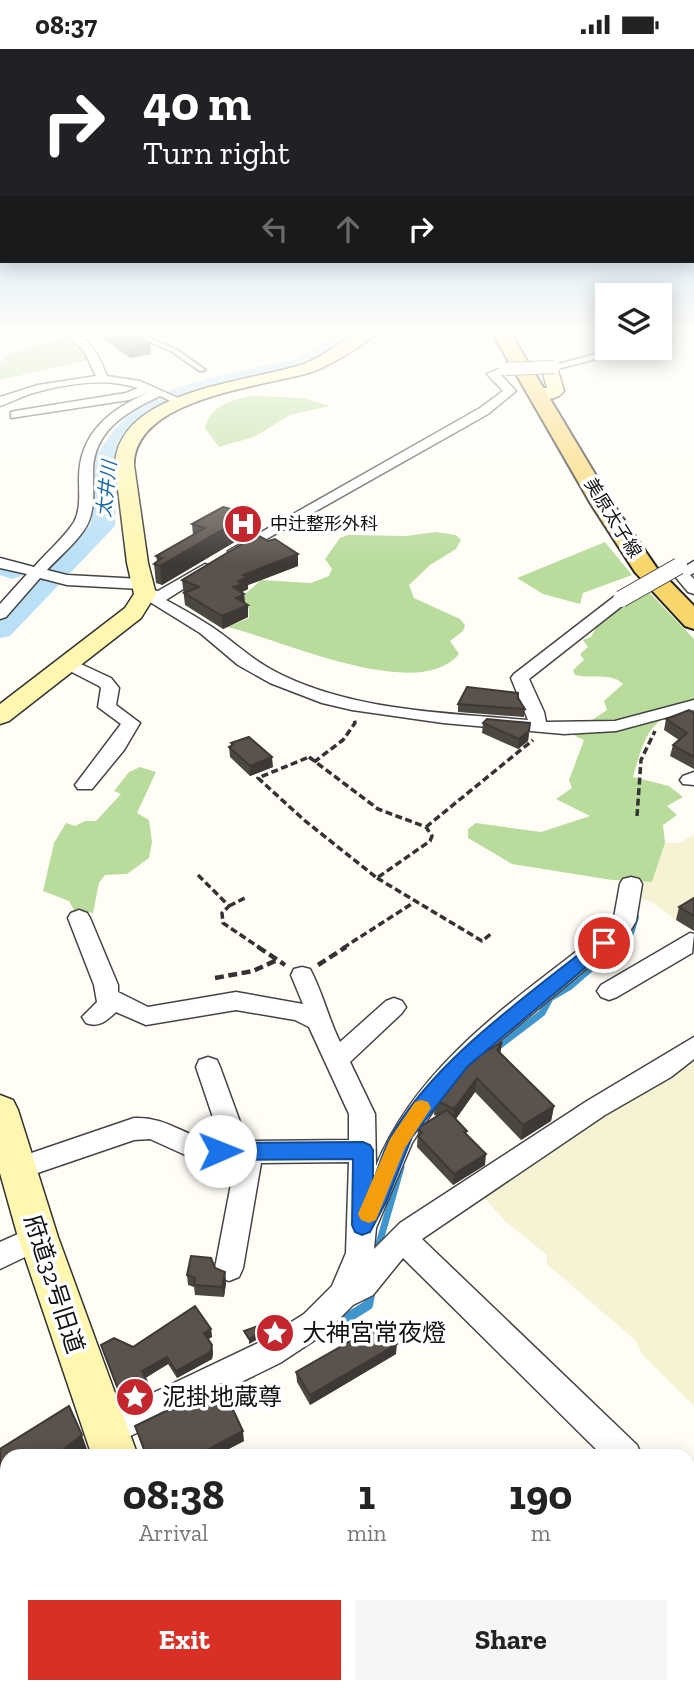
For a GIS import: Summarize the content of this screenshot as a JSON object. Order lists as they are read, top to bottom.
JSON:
{
  "streets": {
    "main road": ["美原太子線"],
    "street": ["府道32号旧道"]
  },
  "water": ["太井川"],
  "places": {
    "hospital": ["中辻整形外科"],
    "place": ["大神宮常夜燈", "泥掛地蔵尊"]
  },
  "page": {
    "status": "08:37",
    "turn": ["40 m", "Turn right"],
    "eta": [
      "08:38",
      "Arrival",
      "1",
      "min",
      "190",
      "m"
    ],
    "buttons": ["Exit", "Share"]
  }
}
